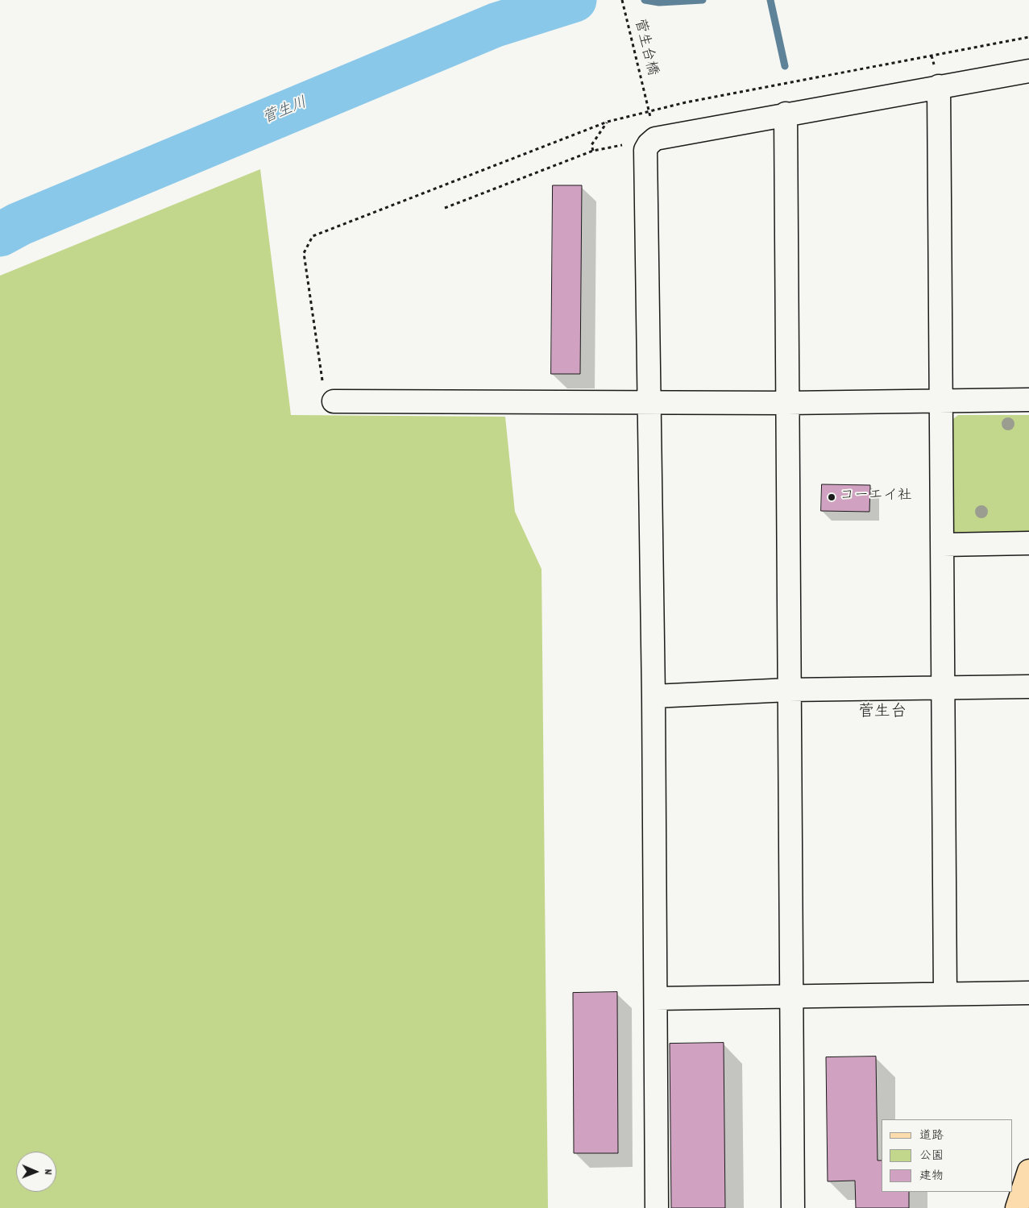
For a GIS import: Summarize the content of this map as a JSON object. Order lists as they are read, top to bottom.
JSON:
{
  "streets": {
    "path": ["菅生台橋"]
  },
  "districts": ["菅生台"],
  "water": ["菅生川"],
  "places": ["コーエイ社"],
  "legend": ["道路", "公園", "建物"],
  "north": "right"
}
